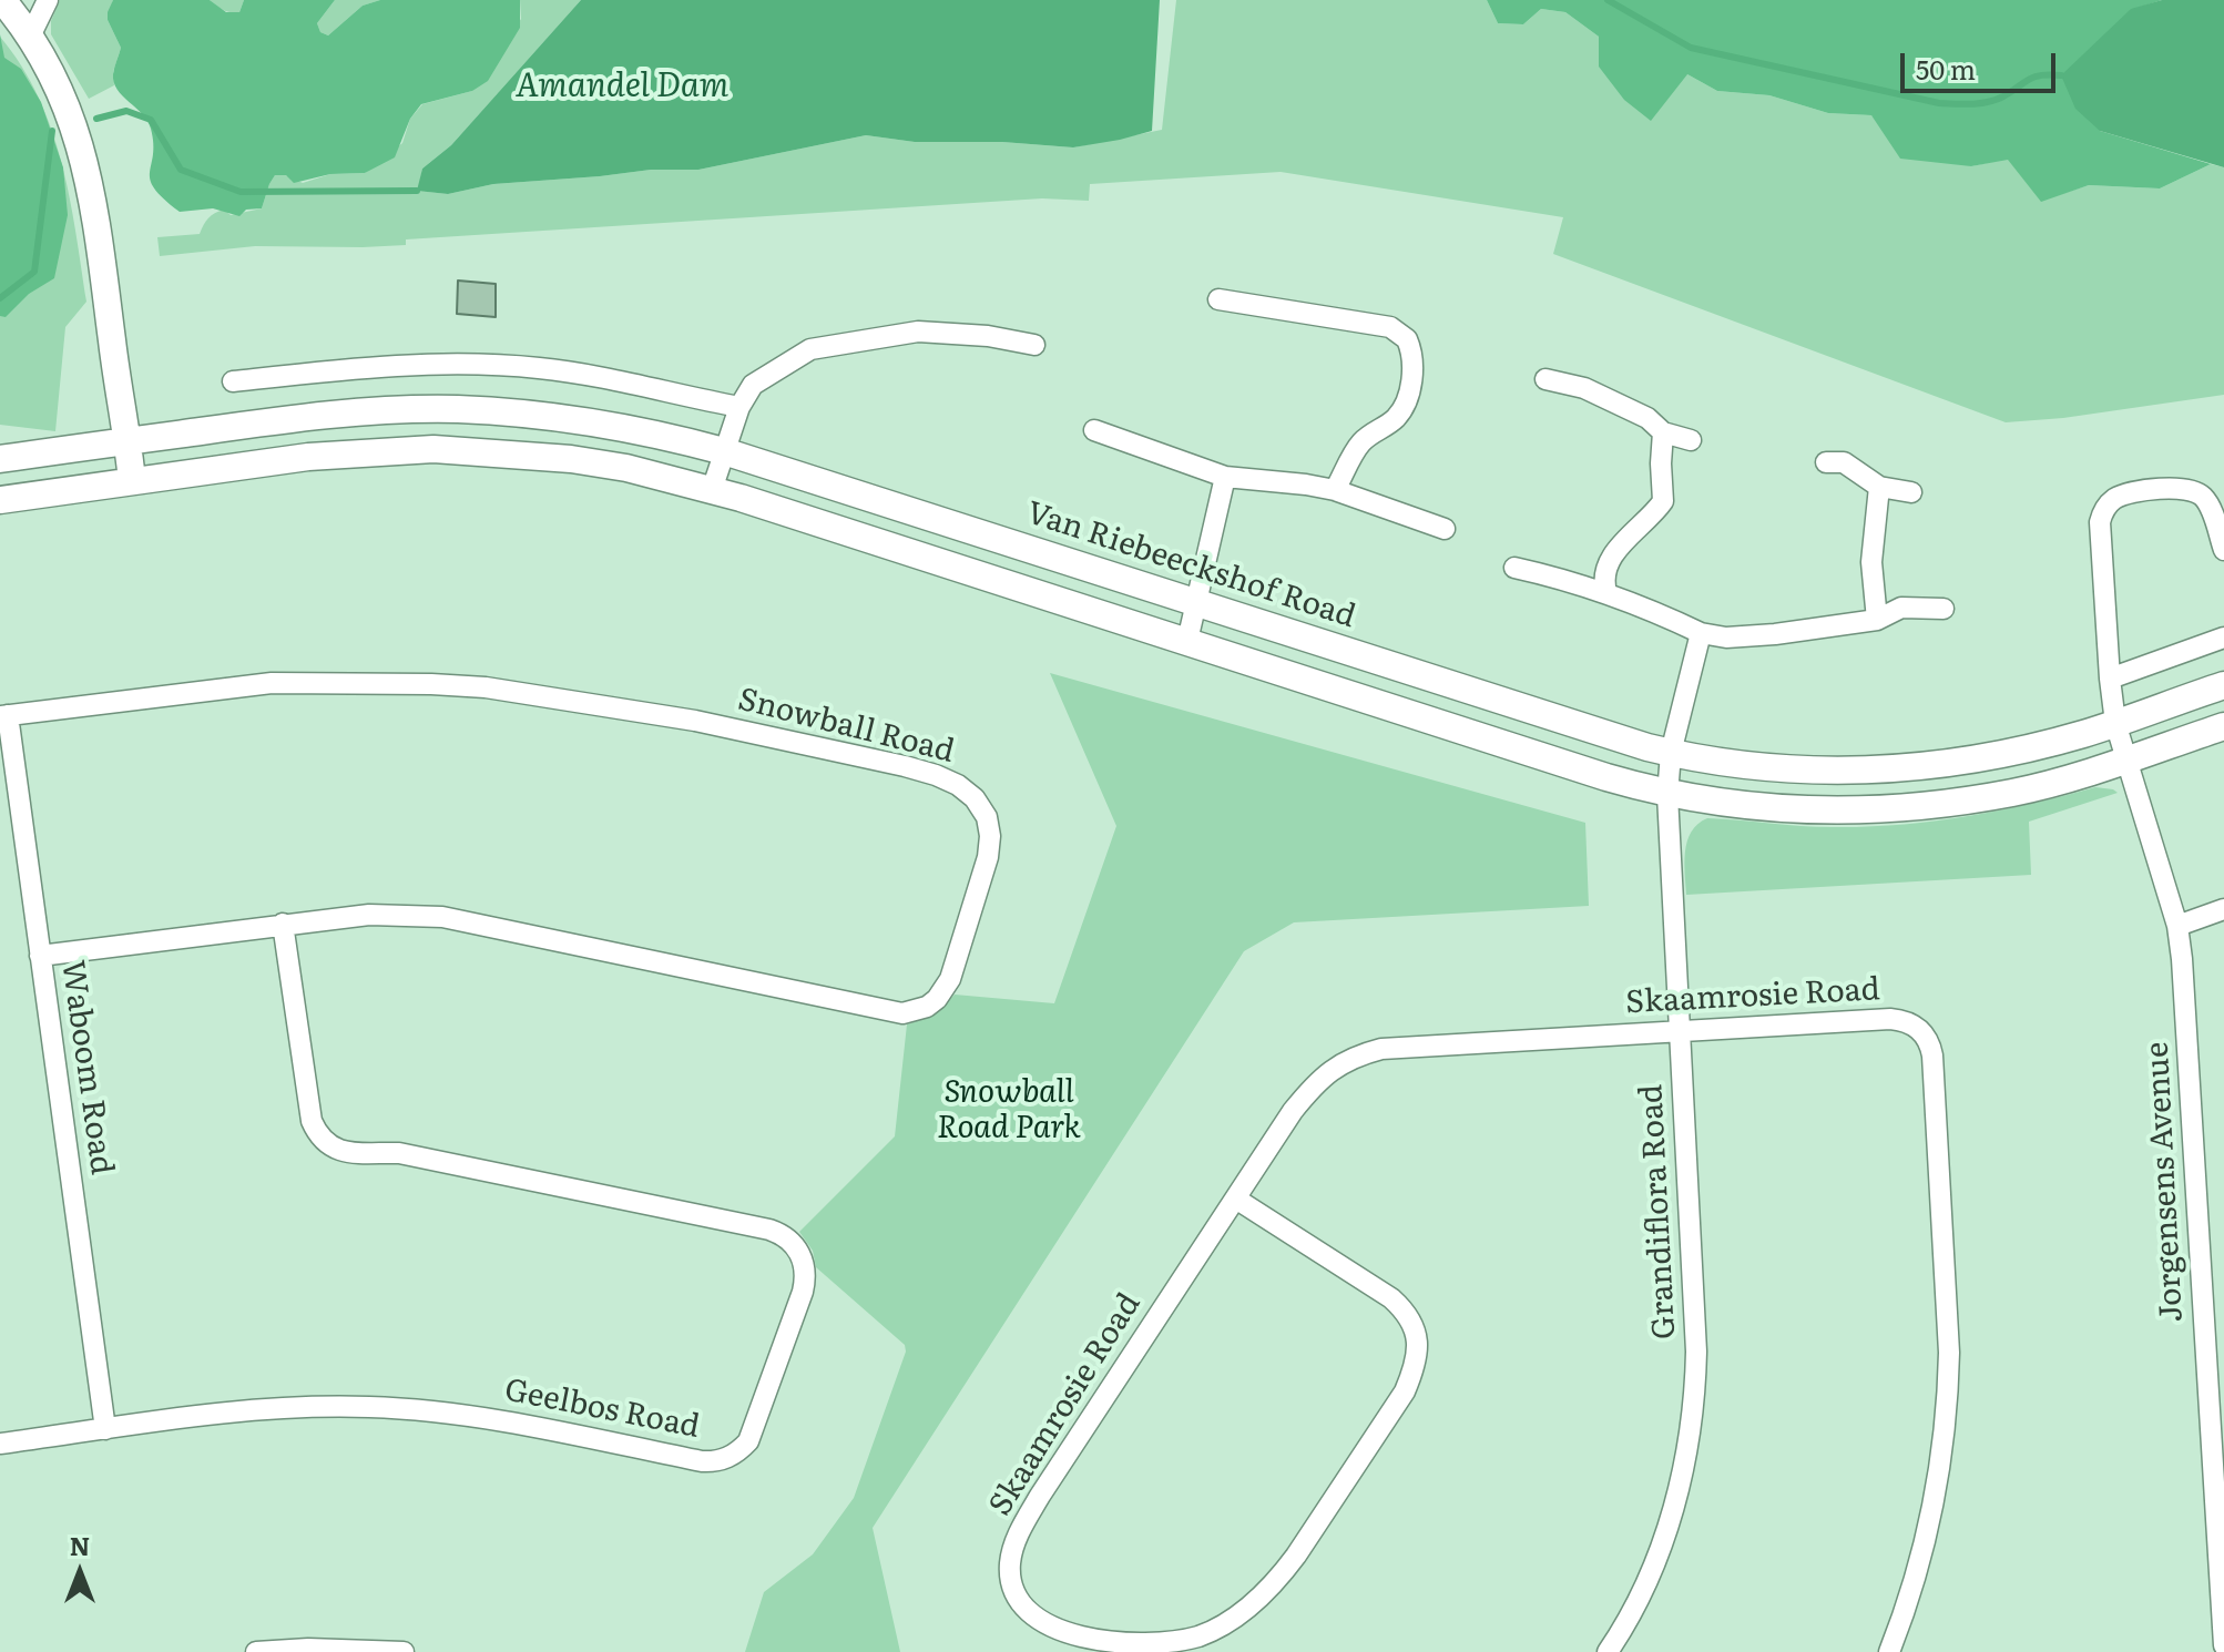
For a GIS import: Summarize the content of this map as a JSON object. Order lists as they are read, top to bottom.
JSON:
{
  "streets": {
    "street": [
      "Van Riebeeckshof Road",
      "Snowball Road",
      "Skaamrosie Road",
      "Waboom Road",
      "Jorgensens Avenue",
      "Grandiflora Road",
      "Geelbos Road"
    ]
  },
  "crossings": [
    ["Van Riebeeckshof Road", "Jorgensens Avenue"],
    ["Van Riebeeckshof Road", "Grandiflora Road"],
    ["Snowball Road", "Waboom Road"],
    ["Snowball Road", "Geelbos Road"],
    ["Skaamrosie Road", "Grandiflora Road"],
    ["Waboom Road", "Geelbos Road"]
  ],
  "water": ["Amandel Dam"],
  "parks": ["Snowball Road Park"],
  "scale_bar": "50 m",
  "north": "top"
}
